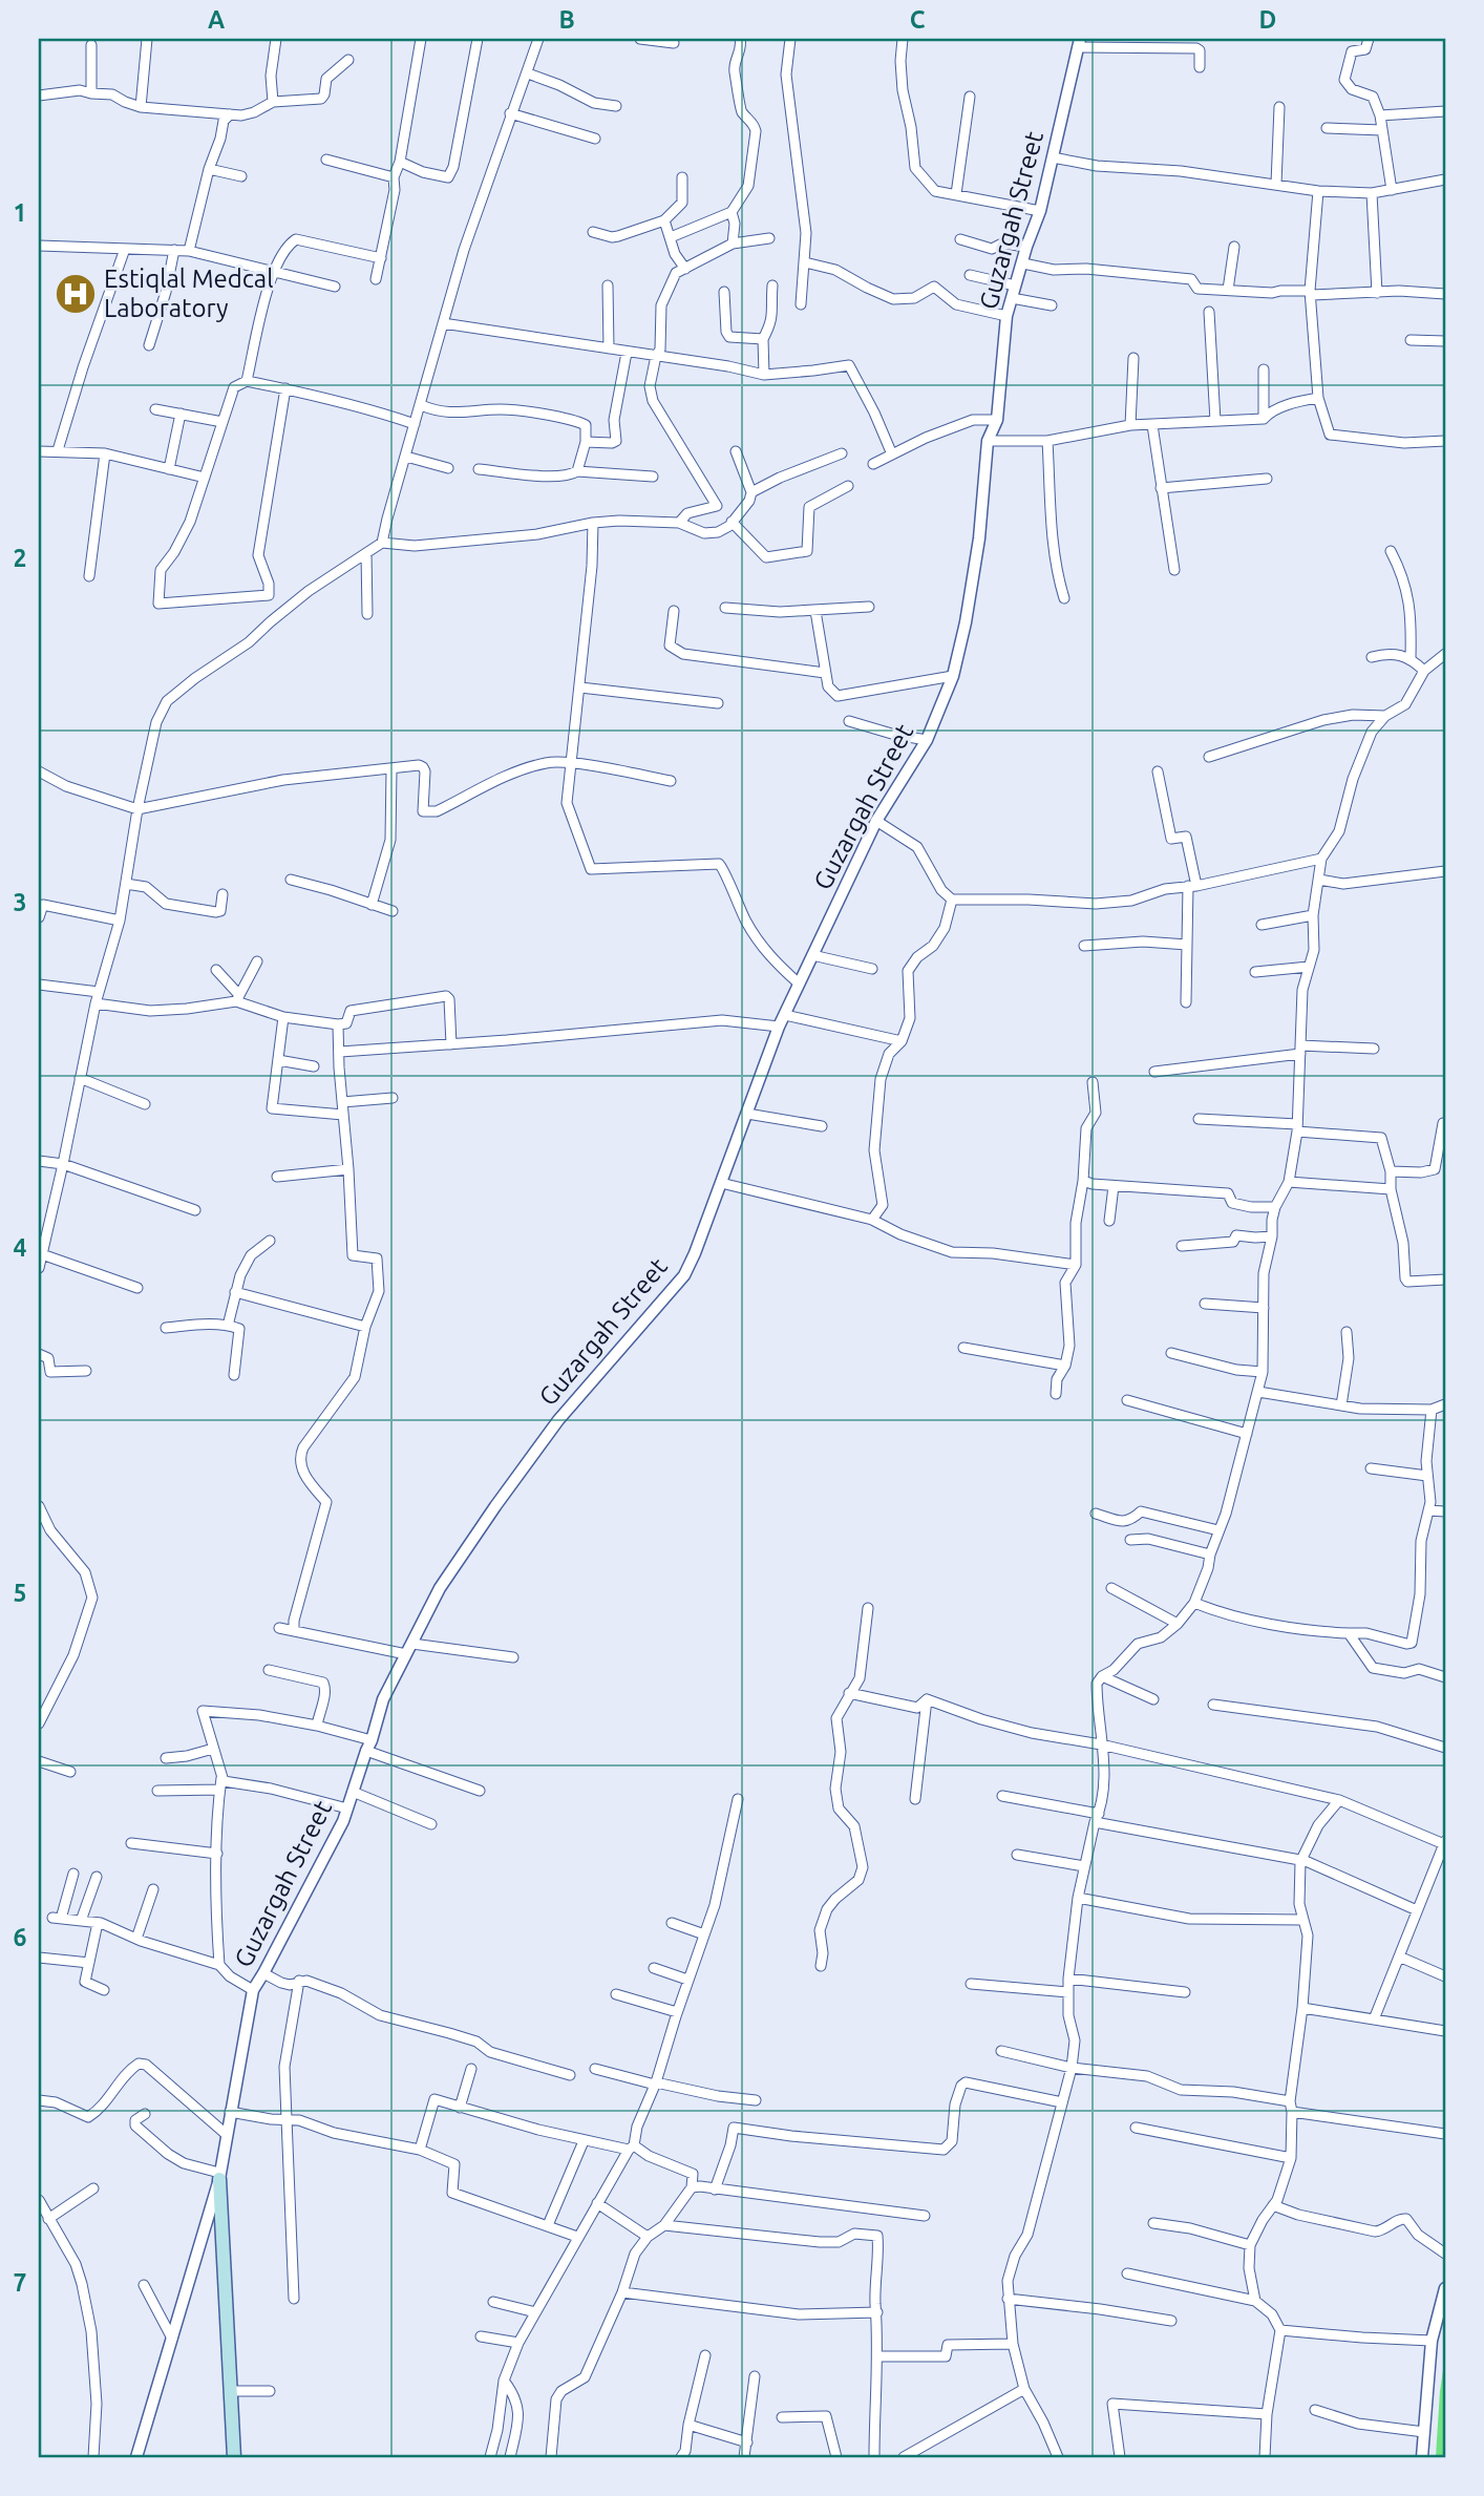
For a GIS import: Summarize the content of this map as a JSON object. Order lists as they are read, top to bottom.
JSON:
{
  "streets": {
    "street": ["Guzargah Street"]
  },
  "places": {
    "hospital": ["Estiqlal Medcal Laboratory"]
  },
  "grid": {
    "columns": [
      "A",
      "B",
      "C",
      "D"
    ],
    "rows": [
      "1",
      "2",
      "3",
      "4",
      "5",
      "6",
      "7"
    ]
  }
}
